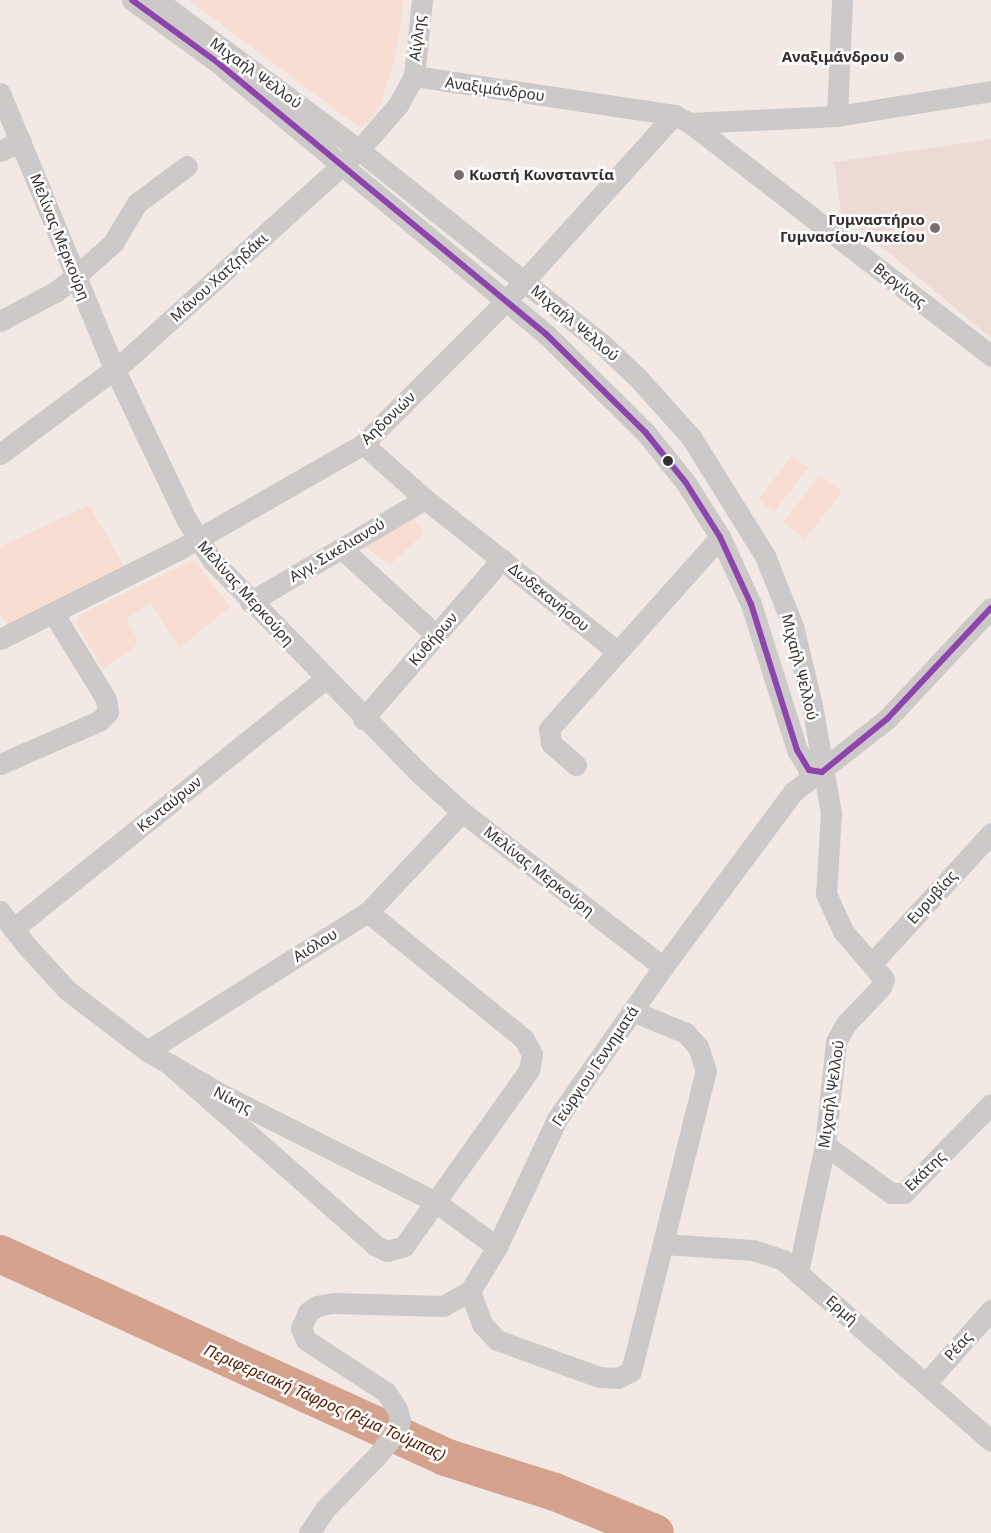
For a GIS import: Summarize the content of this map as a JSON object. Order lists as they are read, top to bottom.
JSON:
{
  "streets": {
    "street": [
      "Αίγλης",
      "Μιχαήλ Ψελλού",
      "Αναξιμάνδρου",
      "Μελίνας Μερκούρη",
      "Μάνου Χατζηδάκι",
      "Βεργίνας",
      "Αηδονιών",
      "Αγγ. Σικελιανού",
      "Δωδεκανήσου",
      "Κυθήρων",
      "Κενταύρων",
      "Ευρυβίας",
      "Αιόλου",
      "Γεώργιου Γεννηματά",
      "Νίκης",
      "Εκάτης",
      "Ερμή",
      "Ρέας"
    ]
  },
  "crossings": [
    ["Αίγλης", "Αναξιμάνδρου"],
    ["Αίγλης", "Μάνου Χατζηδάκι"],
    ["Μιχαήλ Ψελλού", "Μάνου Χατζηδάκι"],
    ["Μιχαήλ Ψελλού", "Αηδονιών"],
    ["Μιχαήλ Ψελλού", "Ευρυβίας"],
    ["Μιχαήλ Ψελλού", "Γεώργιου Γεννηματά"],
    ["Μιχαήλ Ψελλού", "Εκάτης"],
    ["Μιχαήλ Ψελλού", "Ερμή"],
    ["Αναξιμάνδρου", "Μάνου Χατζηδάκι"],
    ["Αναξιμάνδρου", "Βεργίνας"],
    ["Αναξιμάνδρου", "Αηδονιών"],
    ["Μελίνας Μερκούρη", "Μάνου Χατζηδάκι"],
    ["Μελίνας Μερκούρη", "Αηδονιών"],
    ["Μελίνας Μερκούρη", "Αγγ. Σικελιανού"],
    ["Μελίνας Μερκούρη", "Κυθήρων"],
    ["Μελίνας Μερκούρη", "Κενταύρων"],
    ["Μελίνας Μερκούρη", "Αιόλου"],
    ["Μελίνας Μερκούρη", "Γεώργιου Γεννηματά"],
    ["Βεργίνας", "Αηδονιών"],
    ["Αηδονιών", "Δωδεκανήσου"],
    ["Αγγ. Σικελιανού", "Δωδεκανήσου"],
    ["Δωδεκανήσου", "Κυθήρων"],
    ["Κενταύρων", "Νίκης"],
    ["Αιόλου", "Νίκης"],
    ["Γεώργιου Γεννηματά", "Νίκης"],
    ["Ερμή", "Ρέας"]
  ],
  "water": ["Περιφερειακή Τάφρος (Ρέμα Τούμπας)"],
  "places": ["Αναξιμάνδρου", "Κωστή Κωνσταντία", "Γυμναστήριο Γυμνασίου-Λυκείου"]
}
